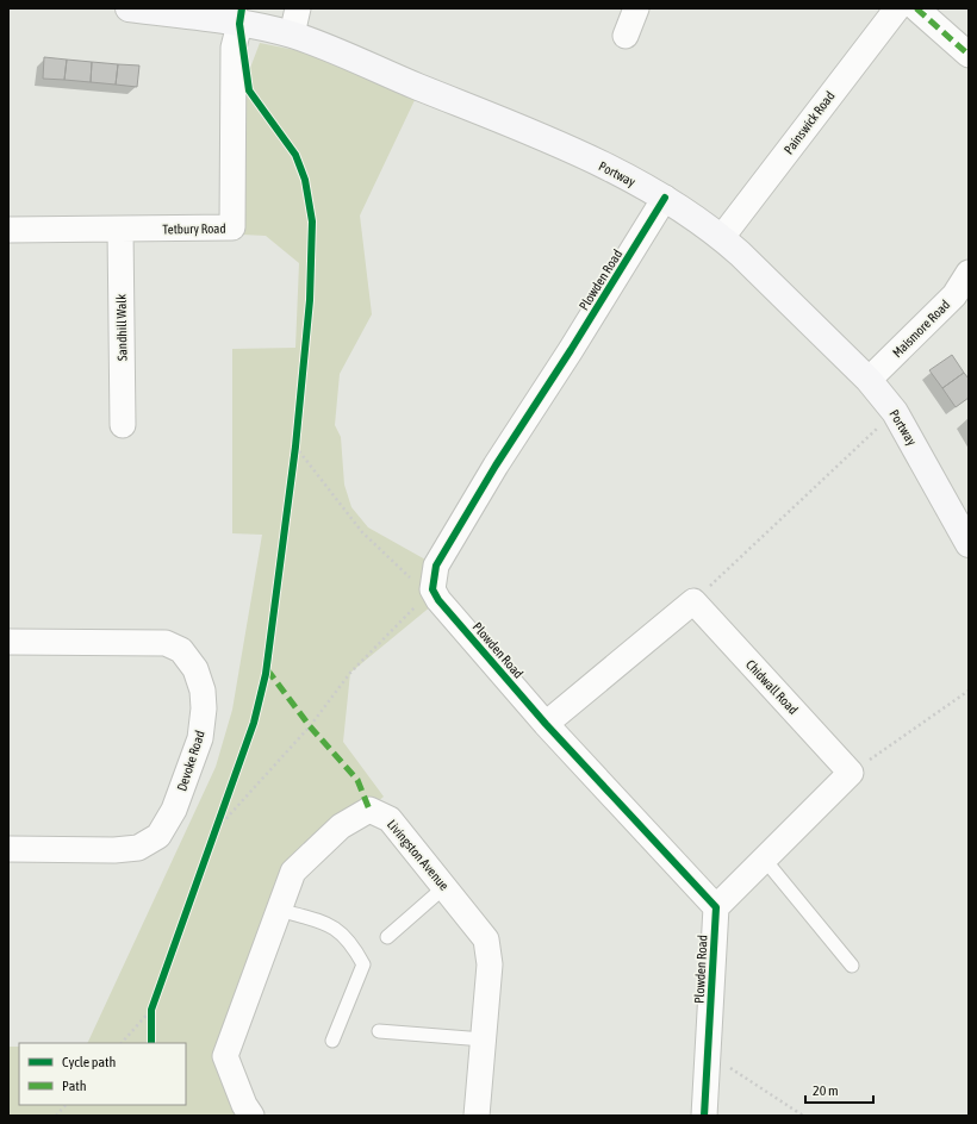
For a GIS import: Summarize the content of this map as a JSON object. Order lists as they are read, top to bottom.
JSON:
{
  "streets": {
    "street": [
      "Painswick Road",
      "Portway",
      "Tetbury Road",
      "Plowden Road",
      "Sandhill Walk",
      "Maismore Road",
      "Chidwall Road",
      "Devoke Road",
      "Livingston Avenue"
    ]
  },
  "crossings": [
    ["Painswick Road", "Portway"],
    ["Portway", "Tetbury Road"],
    ["Portway", "Plowden Road"],
    ["Portway", "Maismore Road"],
    ["Tetbury Road", "Sandhill Walk"]
  ],
  "legend": ["Cycle path", "Path"],
  "scale_bar": "20 m"
}
